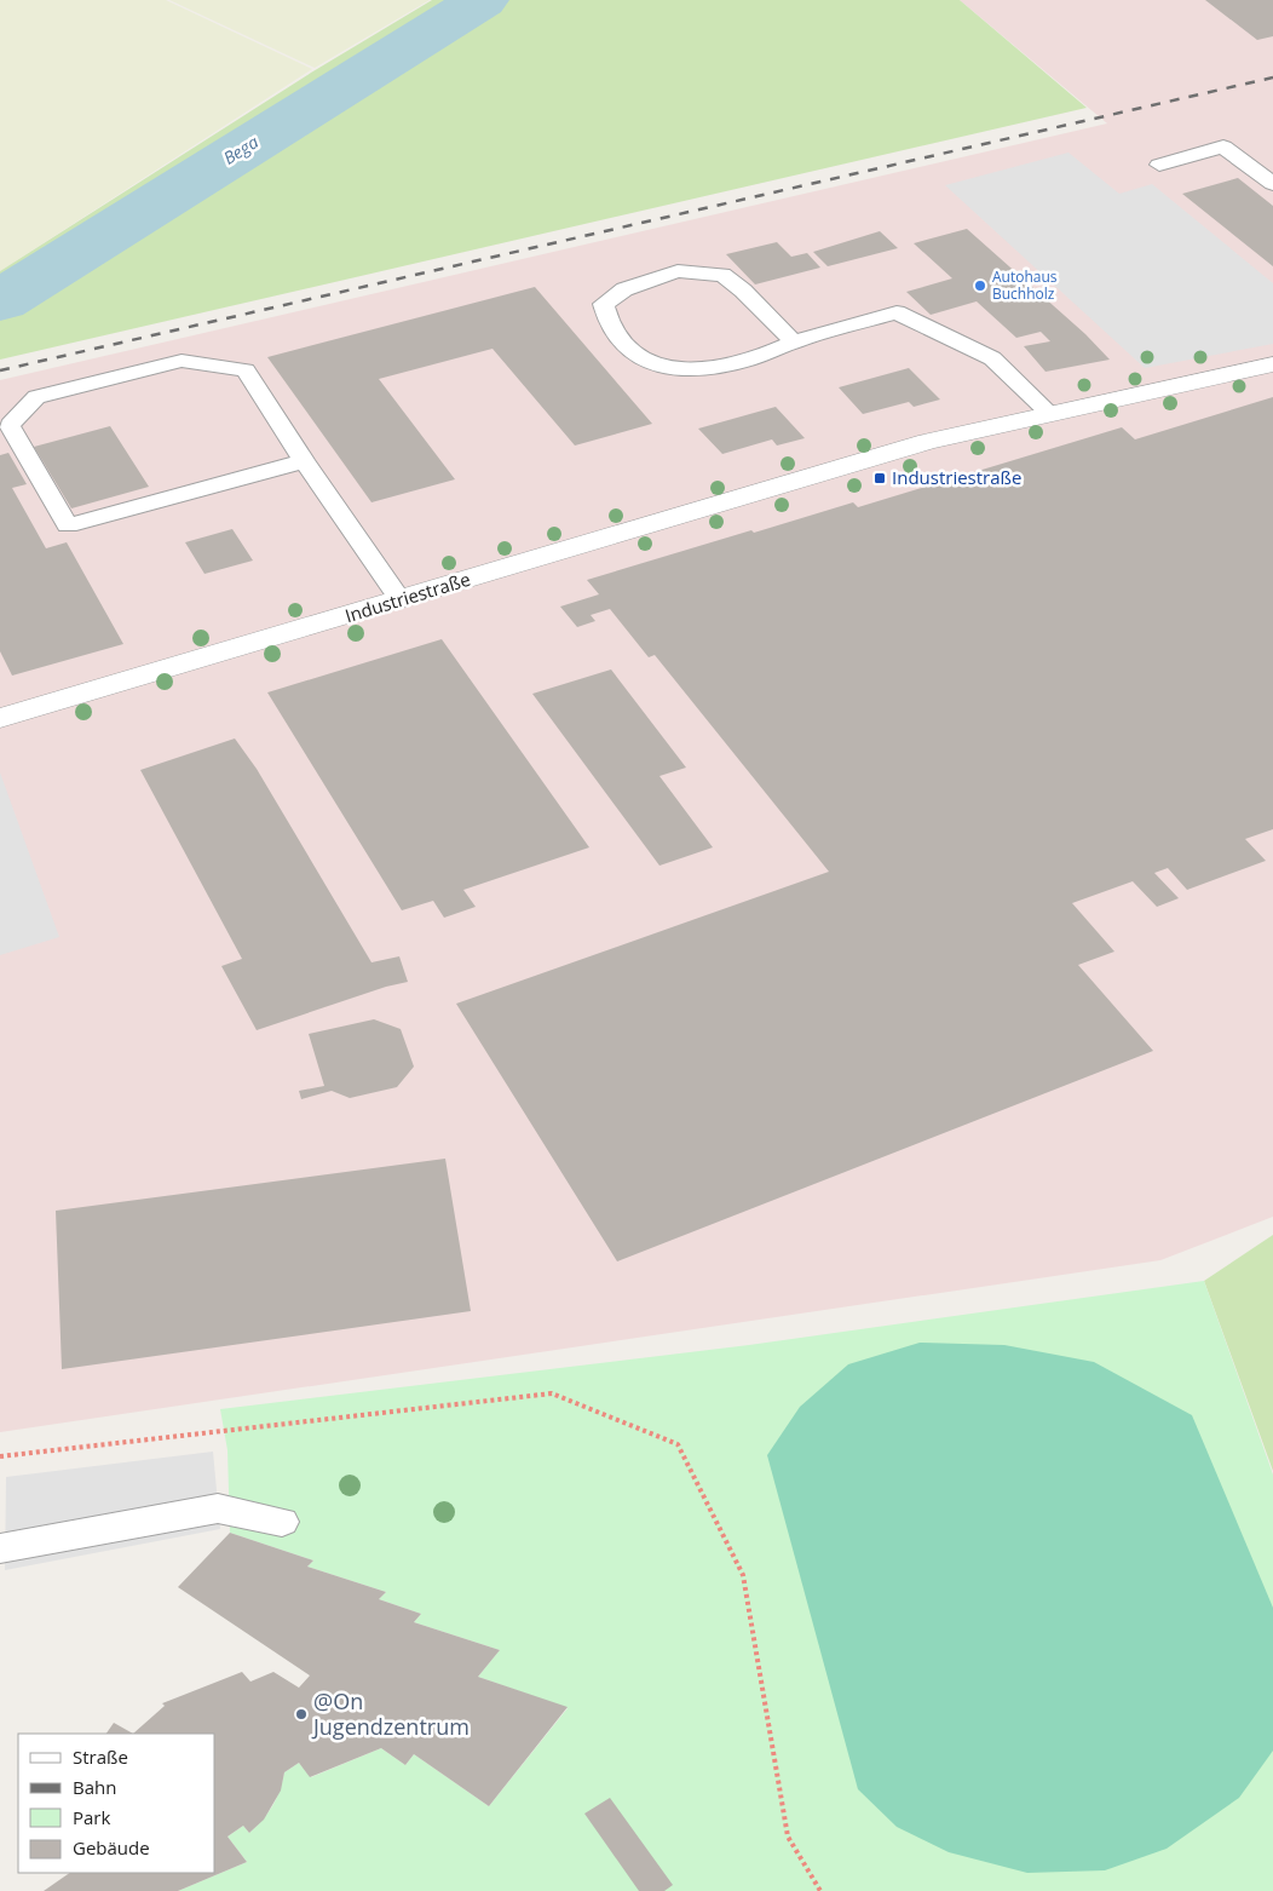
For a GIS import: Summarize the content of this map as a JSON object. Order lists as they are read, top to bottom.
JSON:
{
  "streets": {
    "street": ["Industriestraße"]
  },
  "water": ["Bega"],
  "places": {
    "other": ["Autohaus Buchholz", "@On Jugendzentrum"],
    "transit": ["Industriestraße"]
  },
  "legend": [
    "Straße",
    "Bahn",
    "Park",
    "Gebäude"
  ]
}
